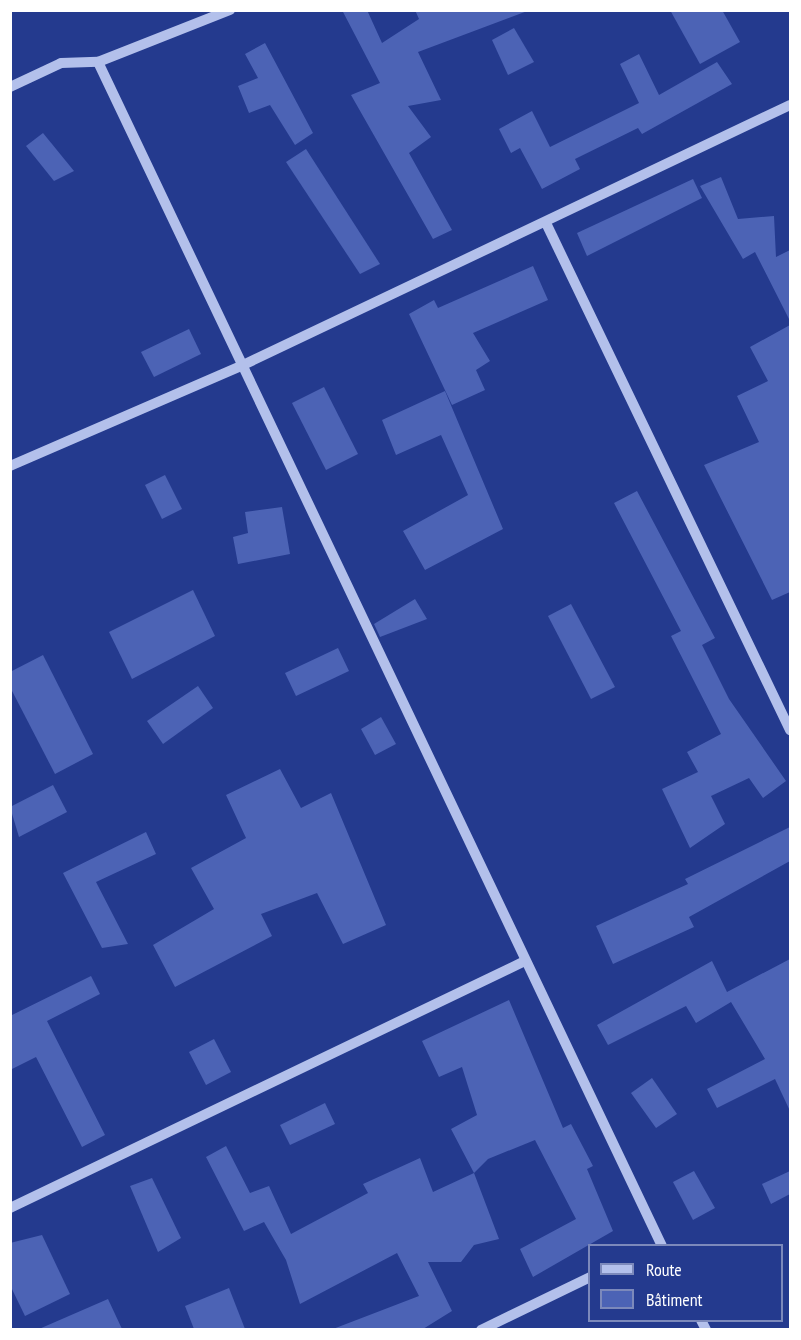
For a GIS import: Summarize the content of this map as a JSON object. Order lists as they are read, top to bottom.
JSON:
{
  "legend": ["Route", "Bâtiment"]
}
